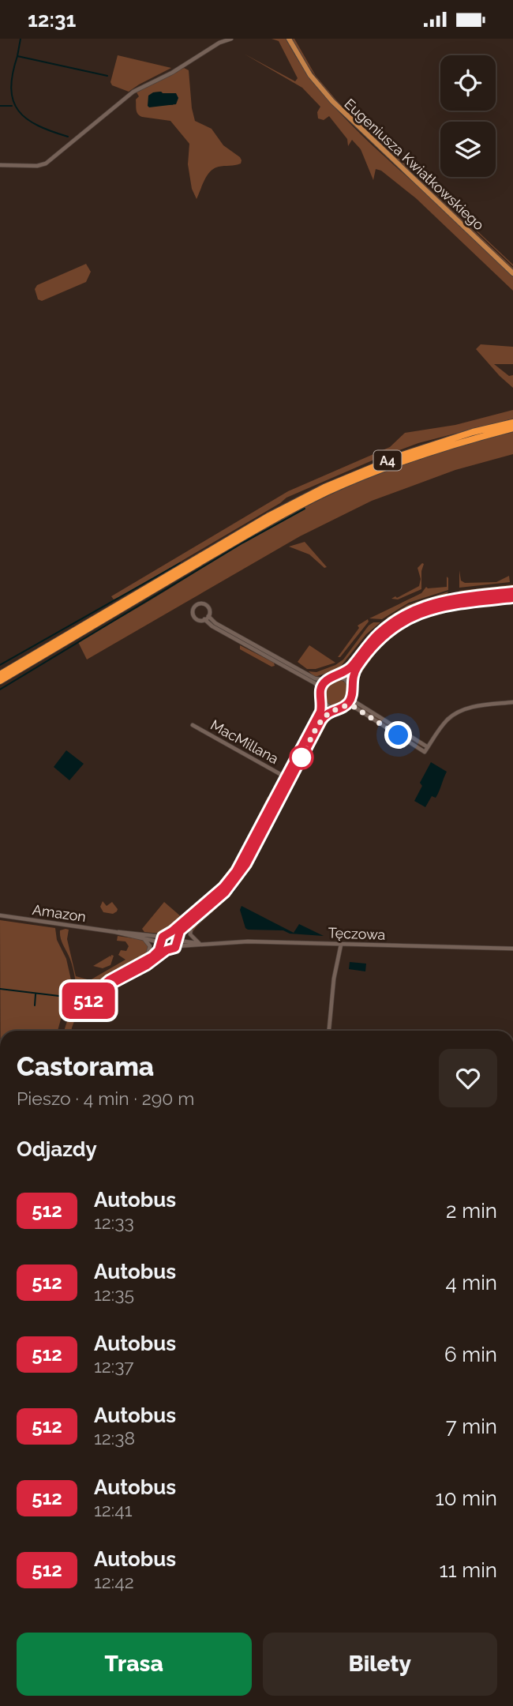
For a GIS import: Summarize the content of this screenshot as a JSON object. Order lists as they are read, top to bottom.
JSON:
{
  "streets": {
    "highway": ["A4"],
    "main road": ["Eugeniusza Kwiatkowskiego"],
    "street": ["MacMillana", "Amazon", "Tęczowa"]
  },
  "crossings": [
    ["Amazon", "Tęczowa"]
  ],
  "lines": ["bus line 512"],
  "page": {
    "status": "12:31",
    "on_map": "512",
    "heading": [
      ["Castorama", "Pieszo · 4 min · 290 m"],
      "Odjazdy"
    ],
    "list": [
      {
        "mark": "512",
        "name": "Autobus",
        "note": "12:33",
        "value": "2 min"
      },
      {
        "mark": "512",
        "name": "Autobus",
        "note": "12:35",
        "value": "4 min"
      },
      {
        "mark": "512",
        "name": "Autobus",
        "note": "12:37",
        "value": "6 min"
      },
      {
        "mark": "512",
        "name": "Autobus",
        "note": "12:38",
        "value": "7 min"
      },
      {
        "mark": "512",
        "name": "Autobus",
        "note": "12:41",
        "value": "10 min"
      },
      {
        "mark": "512",
        "name": "Autobus",
        "note": "12:42",
        "value": "11 min"
      }
    ],
    "buttons": ["Trasa", "Bilety"]
  }
}
